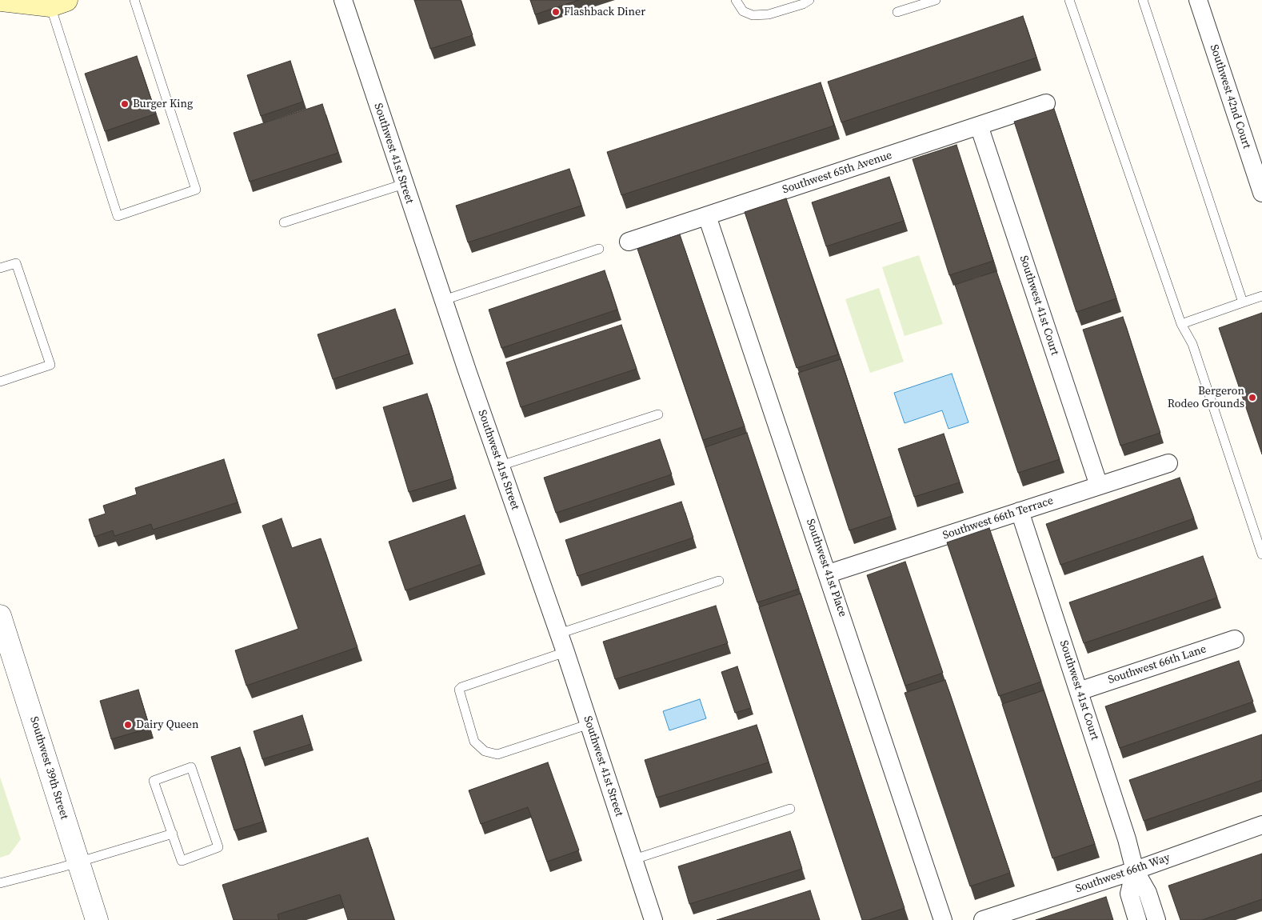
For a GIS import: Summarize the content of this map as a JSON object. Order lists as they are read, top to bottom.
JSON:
{
  "streets": {
    "street": [
      "Southwest 42nd Court",
      "Southwest 41st Street",
      "Southwest 65th Avenue",
      "Southwest 41st Court",
      "Southwest 66th Terrace",
      "Southwest 41st Place",
      "Southwest 66th Lane",
      "Southwest 39th Street",
      "Southwest 66th Way"
    ]
  },
  "crossings": [
    ["Southwest 65th Avenue", "Southwest 41st Court"],
    ["Southwest 65th Avenue", "Southwest 41st Place"],
    ["Southwest 41st Court", "Southwest 66th Terrace"],
    ["Southwest 41st Court", "Southwest 66th Lane"],
    ["Southwest 41st Court", "Southwest 66th Way"],
    ["Southwest 66th Terrace", "Southwest 41st Place"]
  ],
  "places": [
    "Flashback Diner",
    "Burger King",
    "Bergeron Rodeo Grounds",
    "Dairy Queen"
  ]
}
